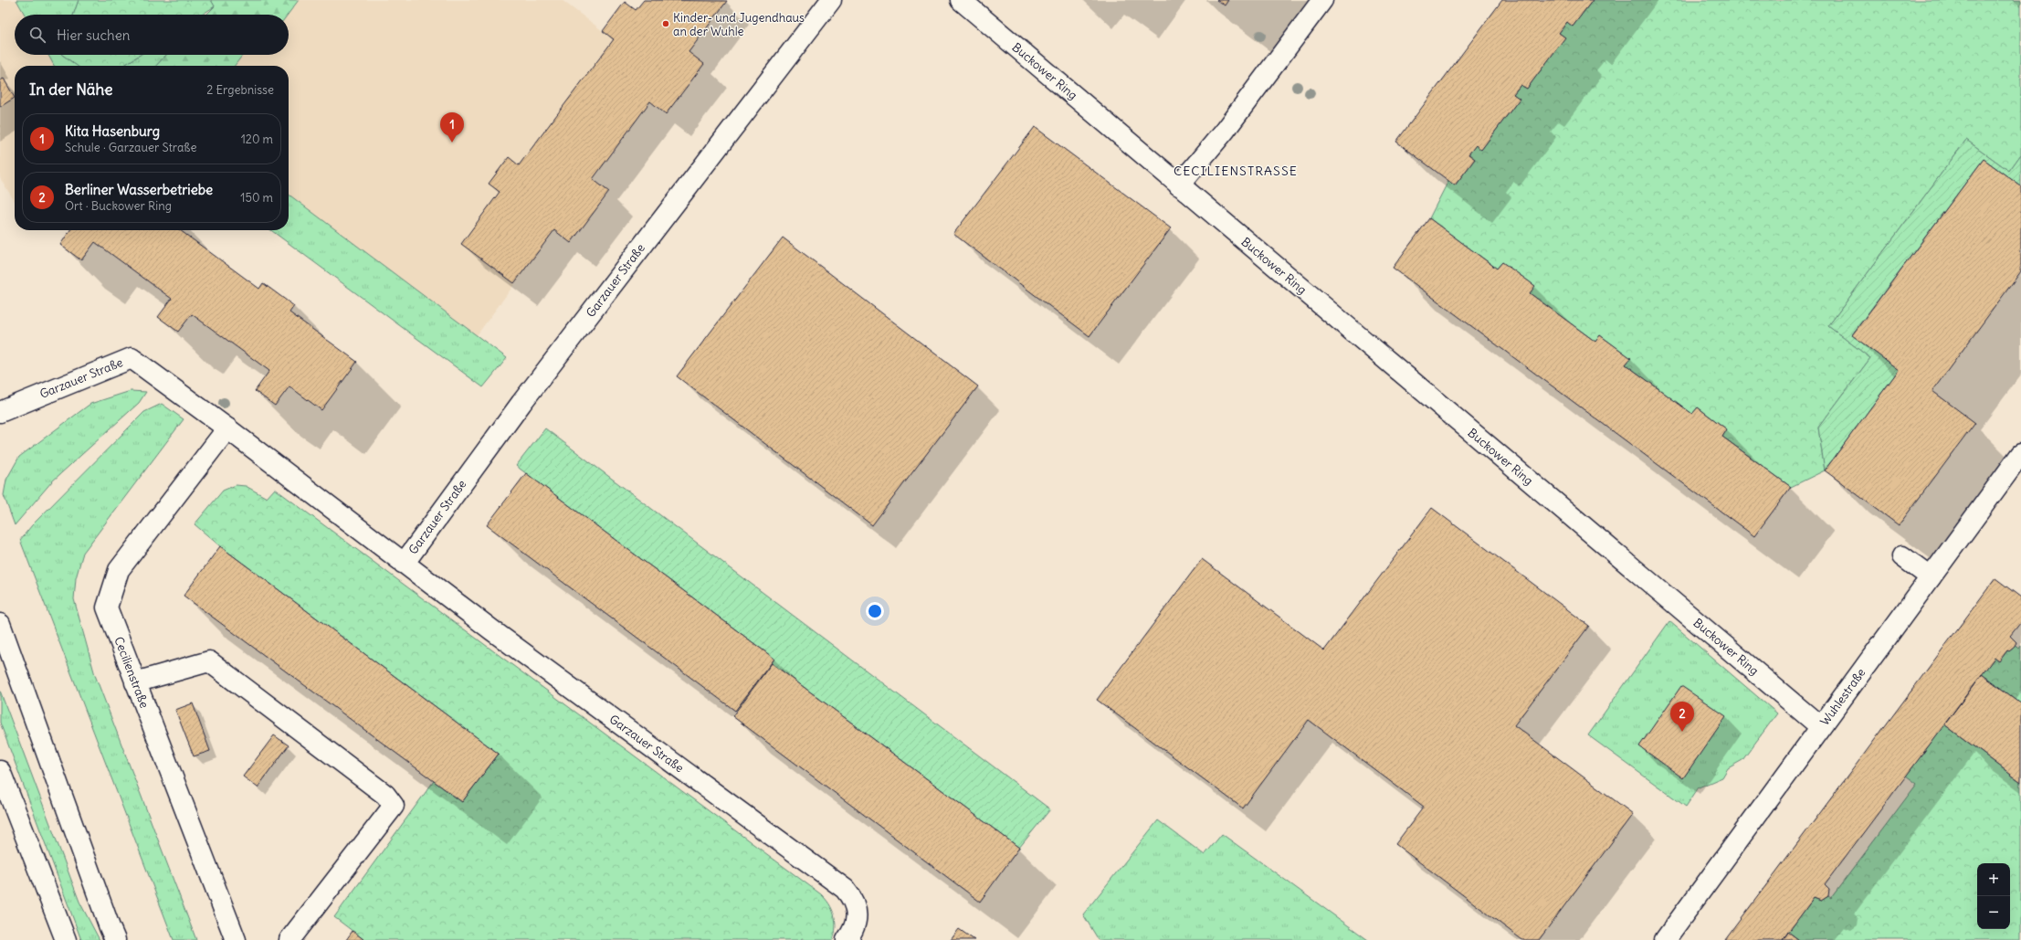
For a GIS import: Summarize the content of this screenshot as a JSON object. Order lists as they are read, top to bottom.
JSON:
{
  "streets": {
    "street": [
      "Buckower Ring",
      "Garzauer Straße",
      "Cecilienstraße",
      "Wuhlestraße"
    ]
  },
  "crossings": [
    ["Buckower Ring", "Wuhlestraße"],
    ["Garzauer Straße", "Cecilienstraße"]
  ],
  "districts": ["CECILIENSTRASSE"],
  "places": ["Kinder- und Jugendhaus an der Wuhle"],
  "page": {
    "search": "Hier suchen",
    "heading": ["In der Nähe", "2 Ergebnisse"],
    "pins": ["1", "2"],
    "list": [
      {
        "mark": "1",
        "name": "Kita Hasenburg",
        "note": "Schule · Garzauer Straße",
        "value": "120 m"
      },
      {
        "mark": "2",
        "name": "Berliner Wasserbetriebe",
        "note": "Ort · Buckower Ring",
        "value": "150 m"
      }
    ],
    "map_buttons": ["+", "−"]
  }
}
